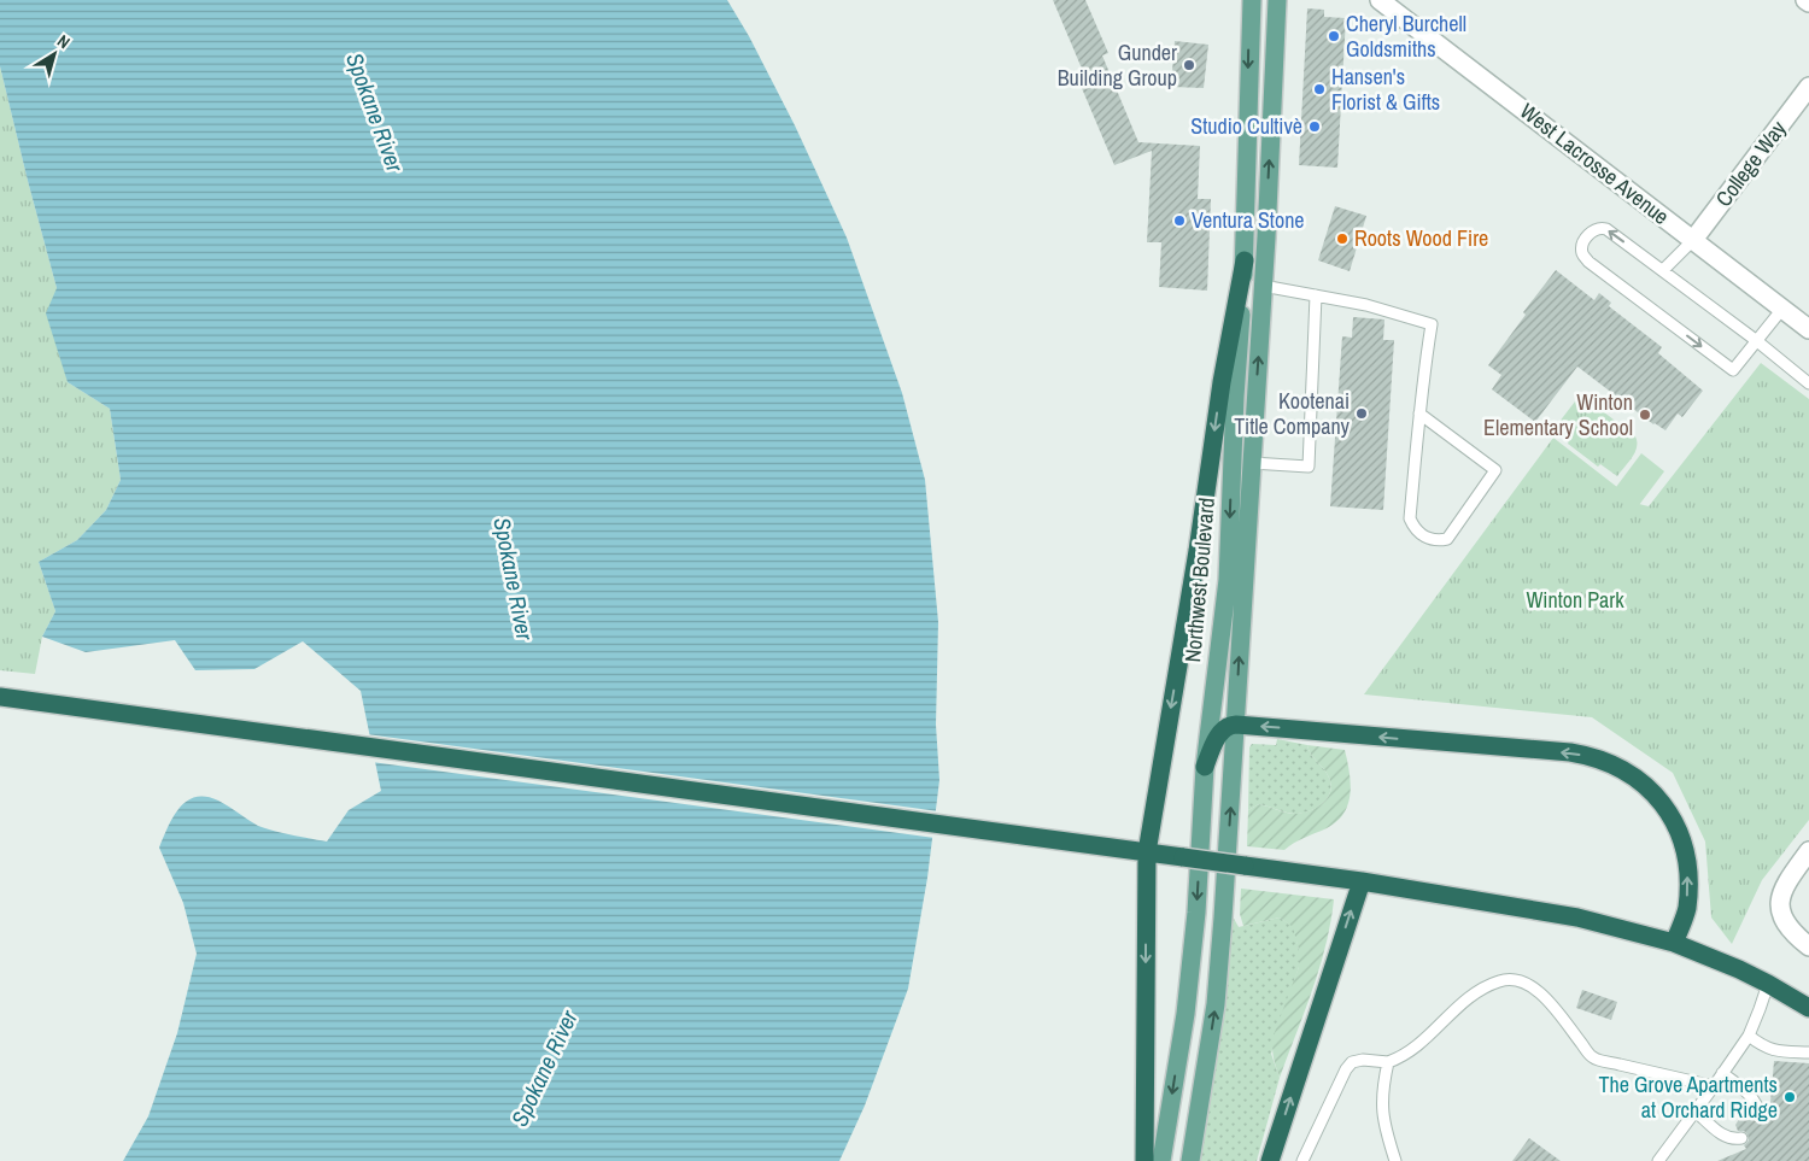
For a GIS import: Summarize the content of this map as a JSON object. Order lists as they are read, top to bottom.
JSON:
{
  "streets": {
    "main road": ["Northwest Boulevard"],
    "street": ["West Lacrosse Avenue", "College Way"]
  },
  "crossings": [
    ["West Lacrosse Avenue", "College Way"]
  ],
  "water": ["Spokane River"],
  "parks": ["Winton Park"],
  "places": [
    "Cheryl Burchell Goldsmiths",
    "Gunder Building Group",
    "Hansen's Florist & Gifts",
    "Studio Cultivè",
    "Ventura Stone",
    "Roots Wood Fire",
    "Kootenai Title Company",
    "Winton Elementary School",
    "The Grove Apartments at Orchard Ridge"
  ],
  "north": "top right"
}
